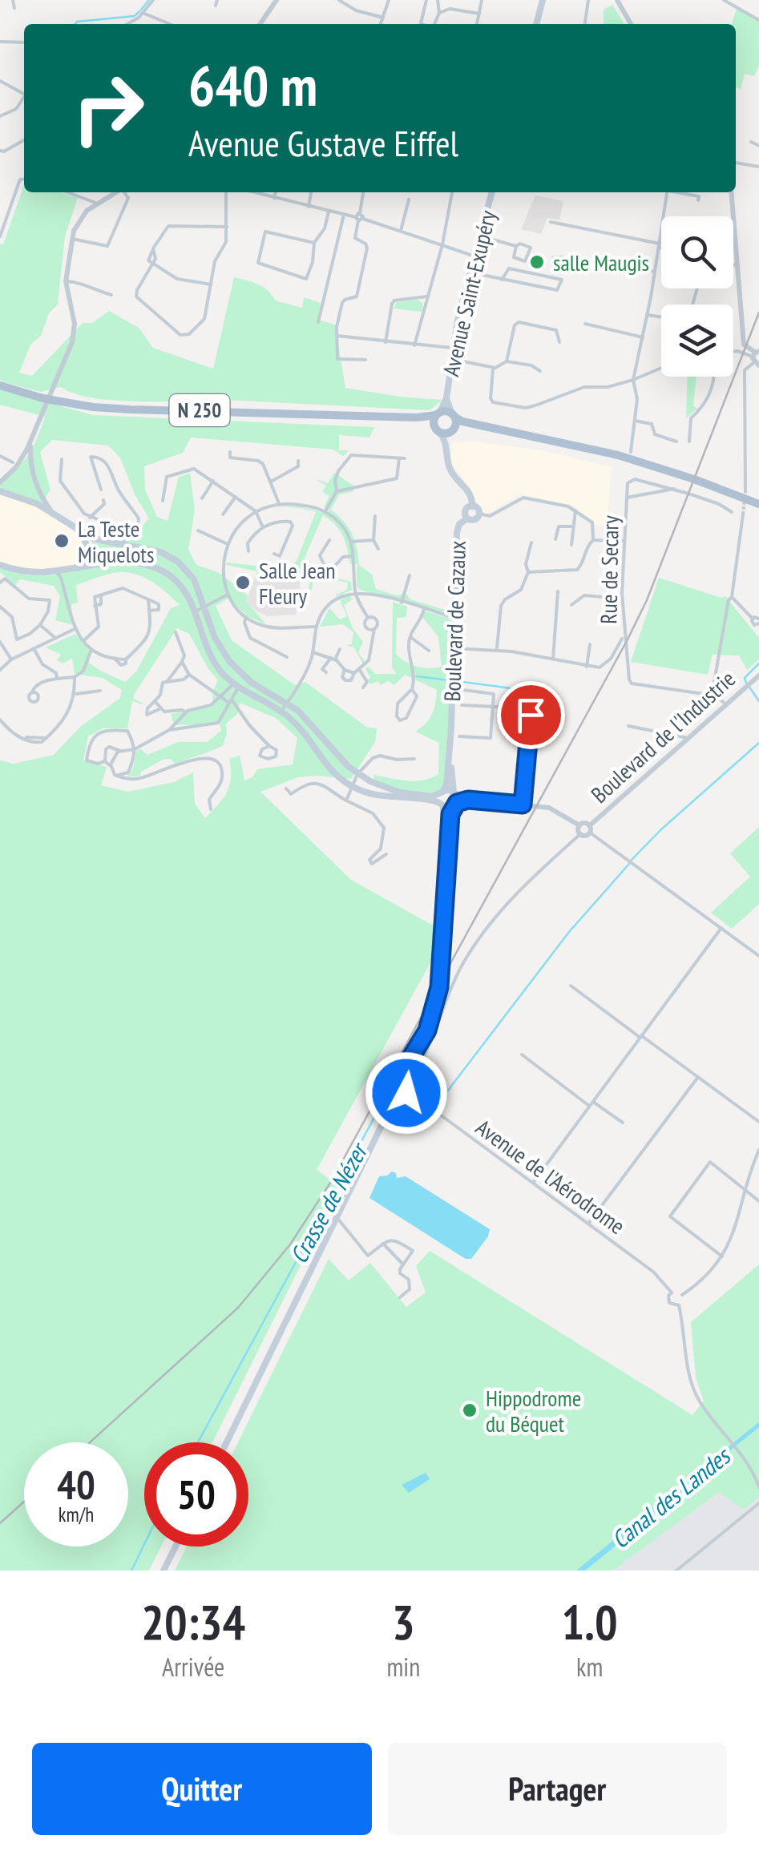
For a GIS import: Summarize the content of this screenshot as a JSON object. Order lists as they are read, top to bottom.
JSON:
{
  "streets": {
    "main road": ["Avenue Saint-Exupéry", "N 250", "Boulevard de Cazaux"],
    "street": ["Rue de Secary", "Boulevard de l'Industrie", "Avenue de l'Aérodrome"]
  },
  "crossings": [
    ["Avenue Saint-Exupéry", "N 250"],
    ["Rue de Secary", "Boulevard de l'Industrie"]
  ],
  "water": ["Crasse de Nézer", "Canal des Landes"],
  "places": [
    "salle Maugis",
    "La Teste Miquelots",
    "Salle Jean Fleury",
    "Hippodrome du Béquet"
  ],
  "page": {
    "turn": ["640 m", "Avenue Gustave Eiffel"],
    "speed": "40 km/h",
    "limit": "50",
    "eta": [
      "20:34",
      "Arrivée",
      "3",
      "min",
      "1.0",
      "km"
    ],
    "buttons": ["Quitter", "Partager"]
  }
}
